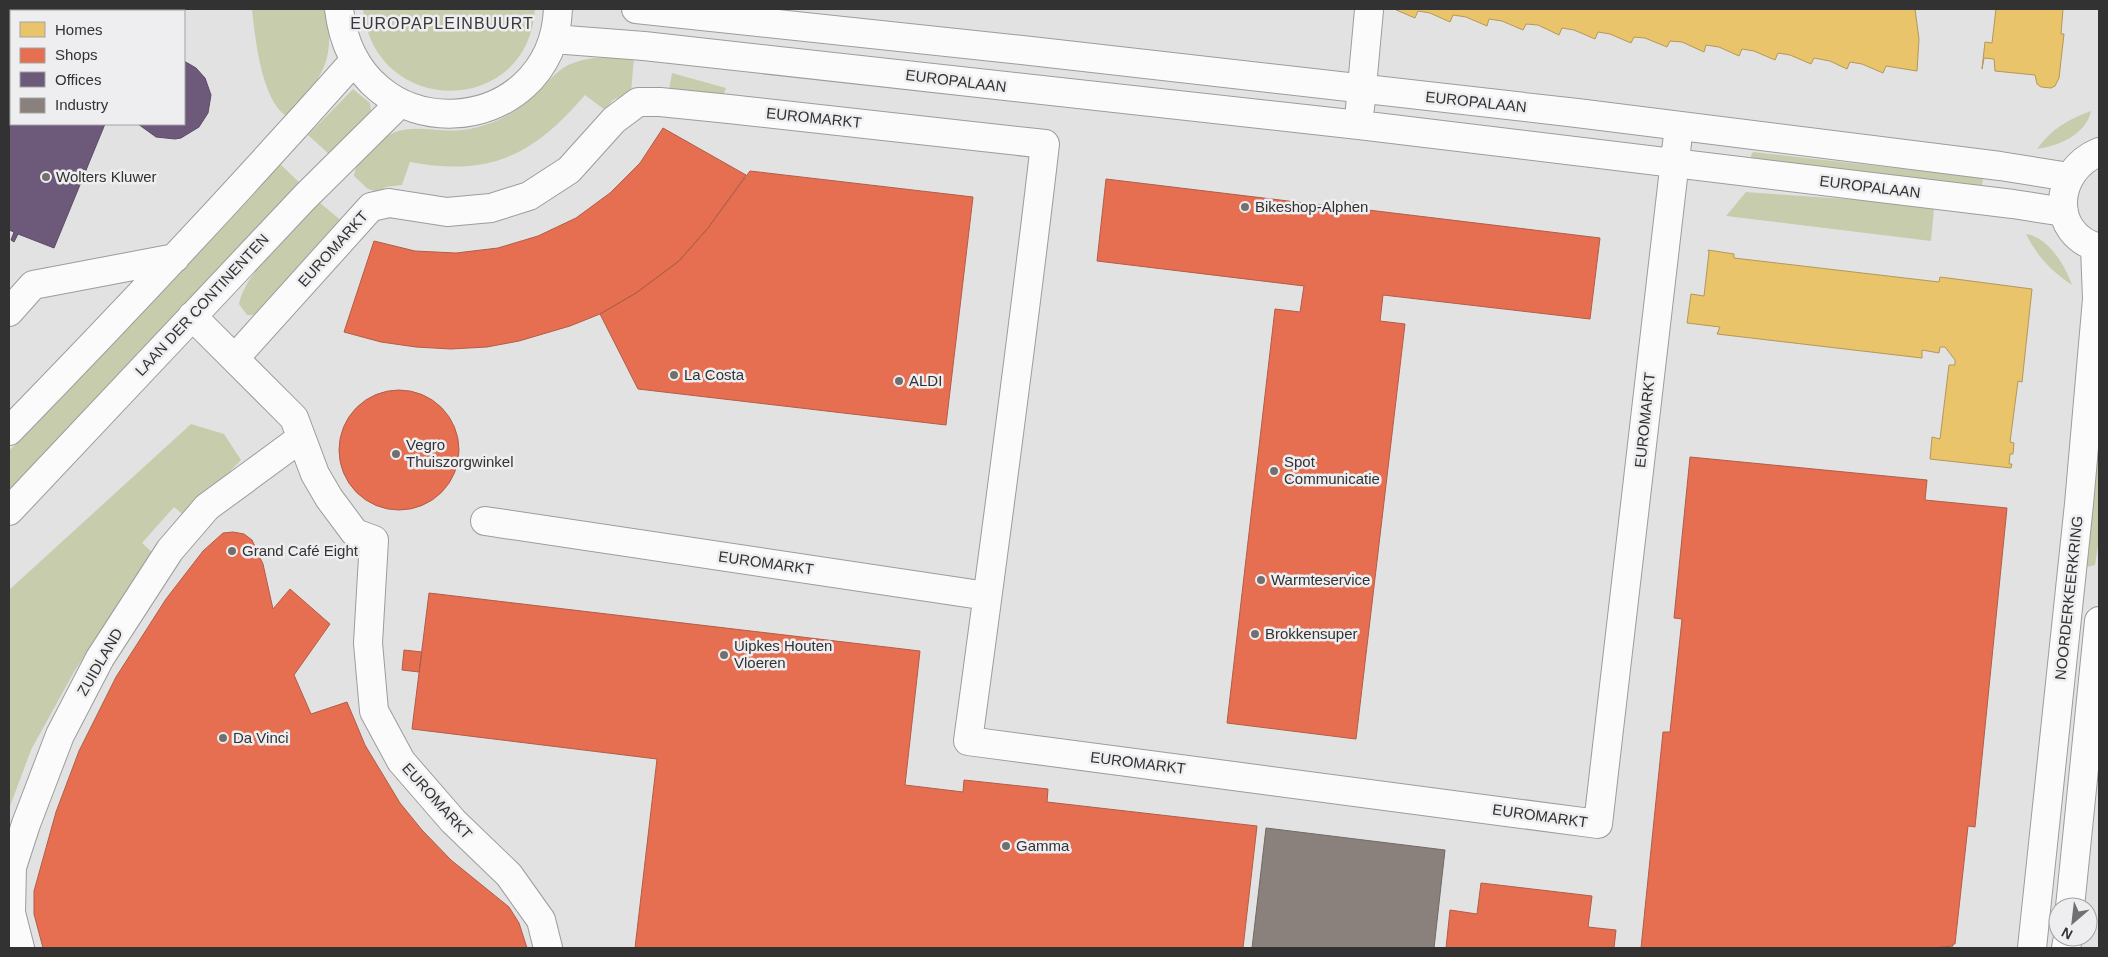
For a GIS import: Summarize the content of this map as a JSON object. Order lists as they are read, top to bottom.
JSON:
{
  "streets": {
    "street": [
      "EUROPALAAN",
      "EUROMARKT",
      "LAAN DER CONTINENTEN",
      "NOORDERKEERKRING",
      "ZUIDLAND"
    ]
  },
  "crossings": [
    ["EUROPALAAN", "EUROMARKT"],
    ["EUROMARKT", "LAAN DER CONTINENTEN"],
    ["EUROMARKT", "ZUIDLAND"]
  ],
  "districts": ["EUROPAPLEINBUURT"],
  "places": [
    "Wolters Kluwer",
    "Bikeshop-Alphen",
    "La Costa",
    "ALDI",
    "Vegro Thuiszorgwinkel",
    "Spot Communicatie",
    "Grand Café Eight",
    "Warmteservice",
    "Brokkensuper",
    "Uipkes Houten Vloeren",
    "Da Vinci",
    "Gamma"
  ],
  "legend": [
    "Homes",
    "Shops",
    "Offices",
    "Industry"
  ],
  "north": "bottom left"
}
